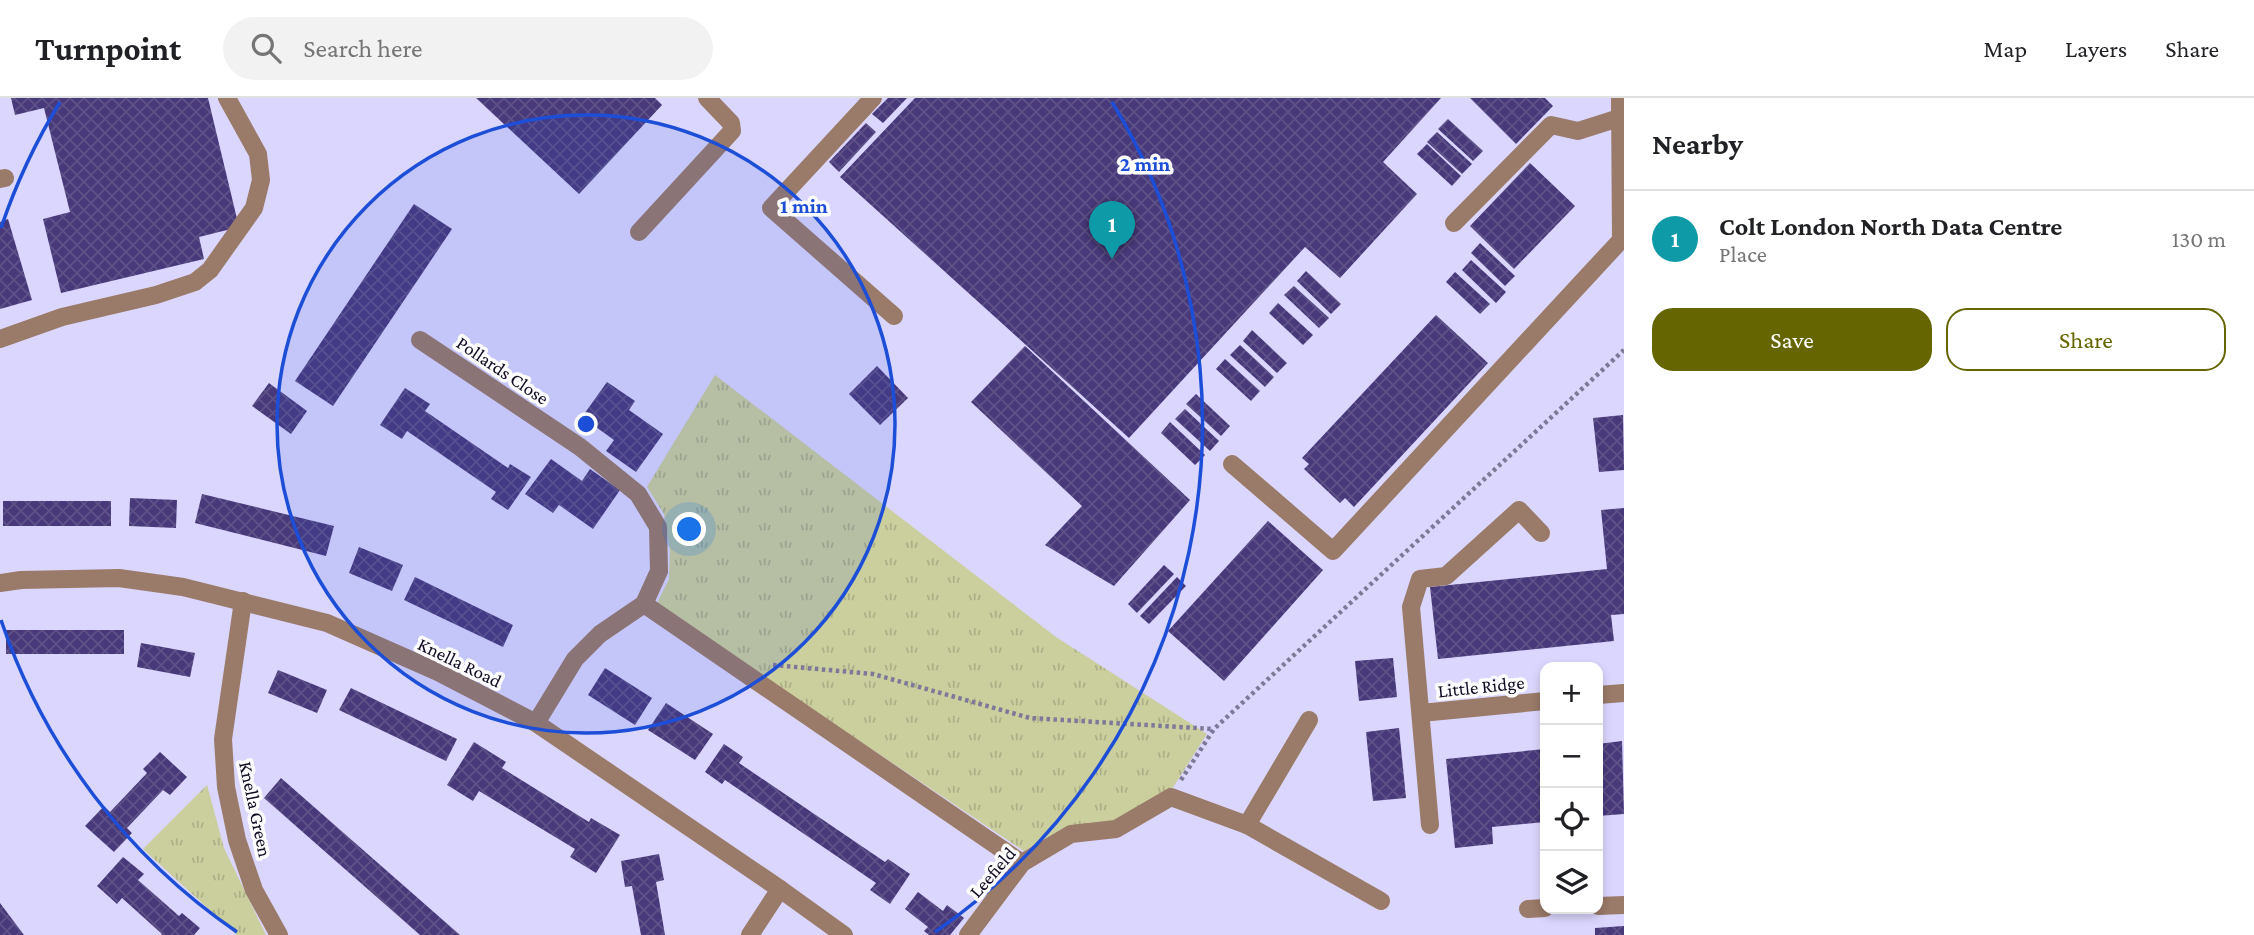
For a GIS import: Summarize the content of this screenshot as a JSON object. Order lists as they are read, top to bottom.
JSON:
{
  "streets": {
    "street": [
      "Pollards Close",
      "Knella Road",
      "Little Ridge",
      "Knella Green",
      "Leefield"
    ]
  },
  "crossings": [
    ["Knella Road", "Knella Green"]
  ],
  "page": {
    "header": "Turnpoint",
    "search": "Search here",
    "nav": ["Map", "Layers", "Share"],
    "heading": "Nearby",
    "list": [
      {
        "mark": "1",
        "name": "Colt London North Data Centre",
        "note": "Place",
        "value": "130 m"
      }
    ],
    "pins": "1",
    "buttons": ["Save", "Share"],
    "map_buttons": ["+", "−"]
  },
  "rings": ["2 min", "1 min"]
}
